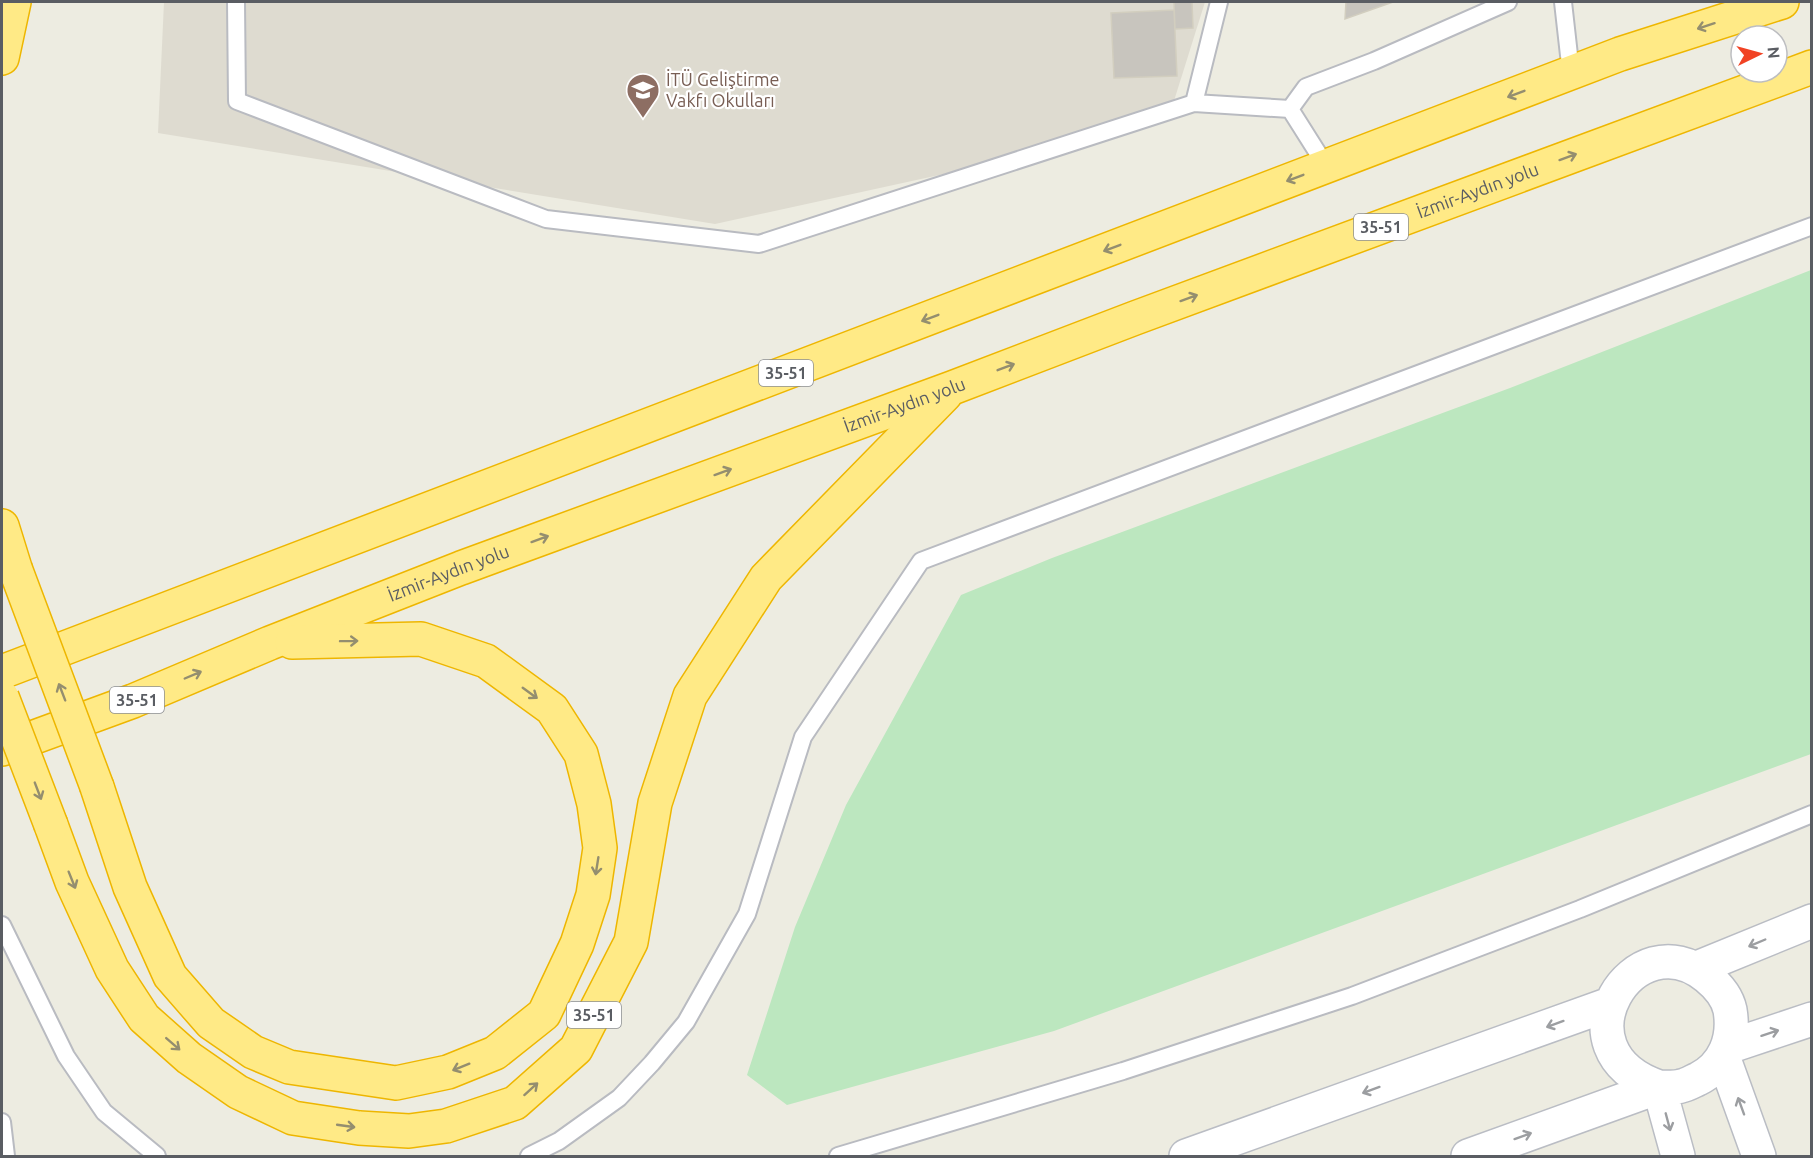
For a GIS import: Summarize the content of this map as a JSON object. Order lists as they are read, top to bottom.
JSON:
{
  "streets": {
    "highway": ["İzmir-Aydın yolu", "35-51"]
  },
  "crossings": [
    ["İzmir-Aydın yolu", "35-51"]
  ],
  "places": {
    "school or university": ["İTÜ Geliştirme Vakfı Okulları"]
  },
  "north": "right"
}
